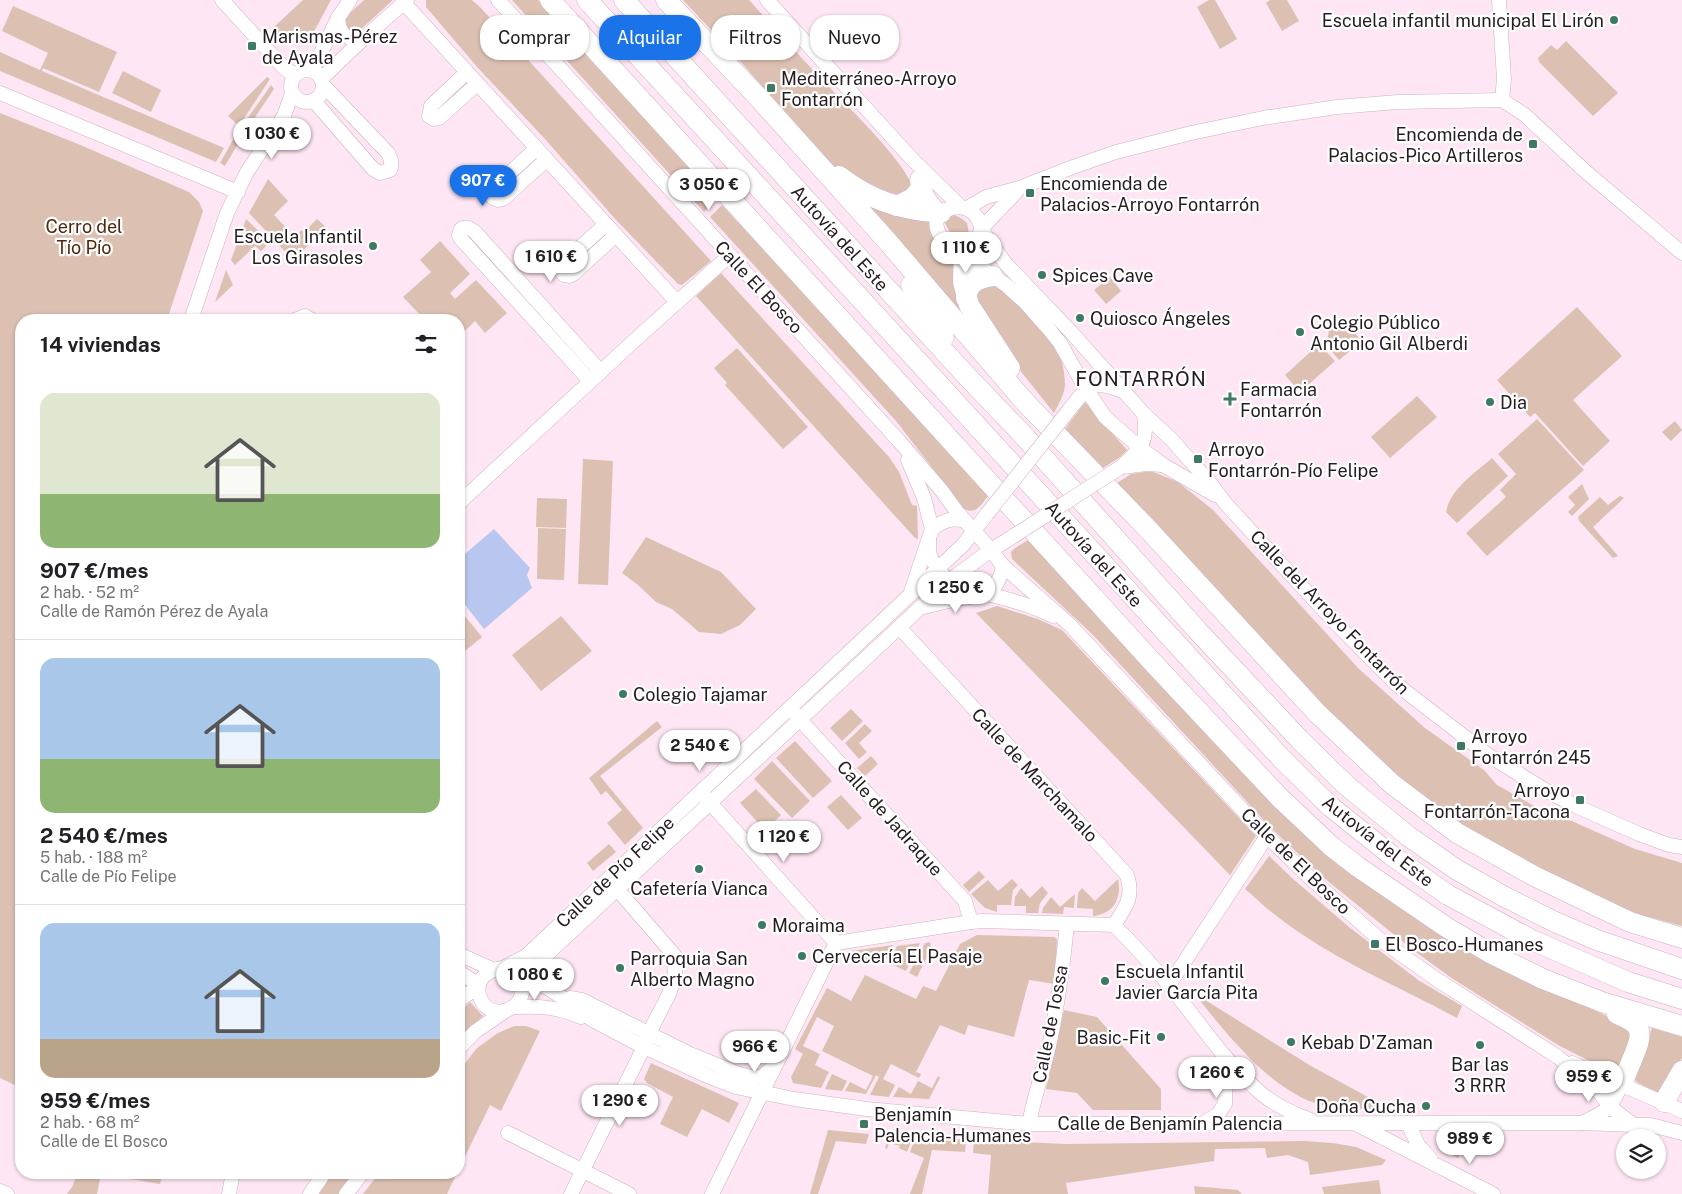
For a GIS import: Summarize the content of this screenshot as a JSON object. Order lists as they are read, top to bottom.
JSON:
{
  "streets": {
    "highway": ["Autovía del Este"],
    "street": [
      "Calle El Bosco",
      "Calle del Arroyo Fontarrón",
      "Calle de Marchamalo",
      "Calle de Jadraque",
      "Calle de El Bosco",
      "Calle de Pío Felipe",
      "Calle de Tossa",
      "Calle de Benjamín Palencia"
    ]
  },
  "crossings": [
    ["Calle El Bosco", "Calle de Pío Felipe"],
    ["Calle del Arroyo Fontarrón", "Calle de Pío Felipe"],
    ["Calle de Marchamalo", "Calle de Pío Felipe"],
    ["Calle de Jadraque", "Calle de Pío Felipe"],
    ["Calle de El Bosco", "Calle de Pío Felipe"],
    ["Calle de El Bosco", "Calle de Benjamín Palencia"],
    ["Calle de Pío Felipe", "Calle de Benjamín Palencia"],
    ["Calle de Tossa", "Calle de Benjamín Palencia"]
  ],
  "districts": ["FONTARRÓN"],
  "parks": ["Cerro del Tío Pío"],
  "places": {
    "other": [
      "Escuela infantil municipal El Lirón",
      "Escuela Infantil Los Girasoles",
      "Spices Cave",
      "Quiosco Ángeles",
      "Colegio Público Antonio Gil Alberdi",
      "Dia",
      "Colegio Tajamar",
      "Cafetería Vianca",
      "Moraima",
      "Cervecería El Pasaje",
      "Parroquia San Alberto Magno",
      "Escuela Infantil Javier García Pita",
      "Basic-Fit",
      "Kebab D'Zaman",
      "Bar las 3 RRR",
      "Doña Cucha"
    ],
    "transit": [
      "Marismas-Pérez de Ayala",
      "Mediterráneo-Arroyo Fontarrón",
      "Encomienda de Palacios-Pico Artilleros",
      "Encomienda de Palacios-Arroyo Fontarrón",
      "Arroyo Fontarrón-Pío Felipe",
      "Arroyo Fontarrón 245",
      "Arroyo Fontarrón-Tacona",
      "El Bosco-Humanes",
      "Benjamín Palencia-Humanes"
    ],
    "health": ["Farmacia Fontarrón"]
  },
  "page": {
    "chip": [
      "Comprar",
      "Alquilar",
      "Filtros",
      "Nuevo"
    ],
    "price": [
      "1 030 €",
      "907 €",
      "3 050 €",
      "1 110 €",
      "1 610 €",
      "1 250 €",
      "2 540 €",
      "1 120 €",
      "1 080 €",
      "966 €",
      "1 260 €",
      "959 €",
      "1 290 €",
      "989 €"
    ],
    "heading": "14 viviendas",
    "list": [
      {
        "name": "907 €/mes",
        "note": "2 hab. · 52 m² · Calle de Ramón Pérez de Ayala"
      },
      {
        "name": "2 540 €/mes",
        "note": "5 hab. · 188 m² · Calle de Pío Felipe"
      },
      {
        "name": "959 €/mes",
        "note": "2 hab. · 68 m² · Calle de El Bosco"
      }
    ]
  }
}
